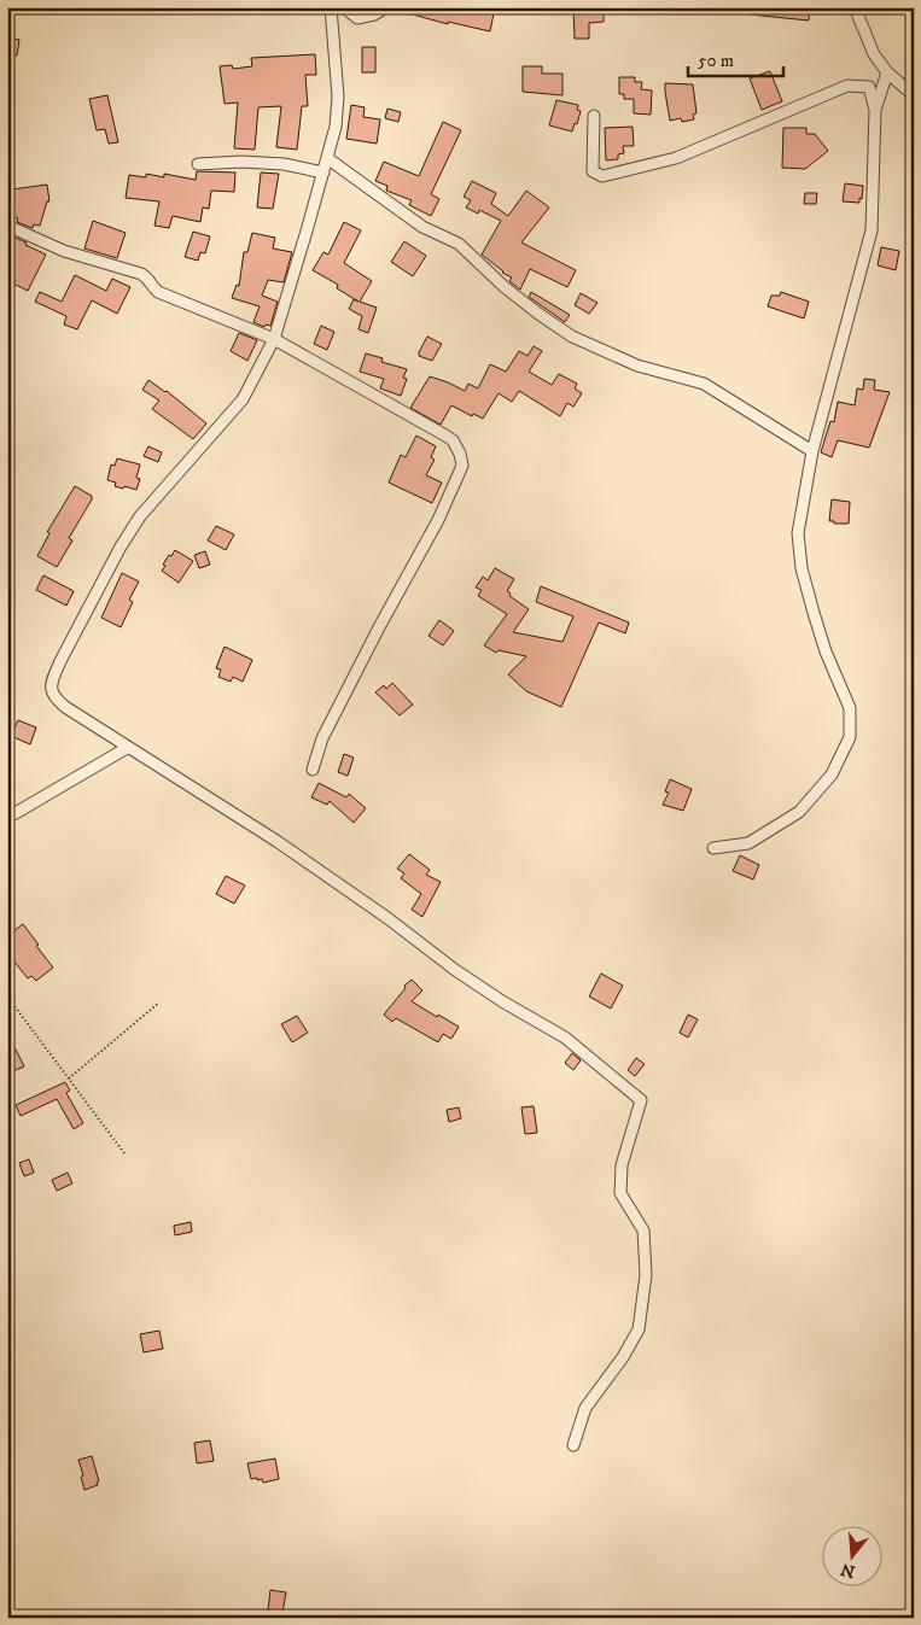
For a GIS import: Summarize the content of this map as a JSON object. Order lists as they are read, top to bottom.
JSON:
{
  "scale_bar": "50 m",
  "north": "bottom"
}
